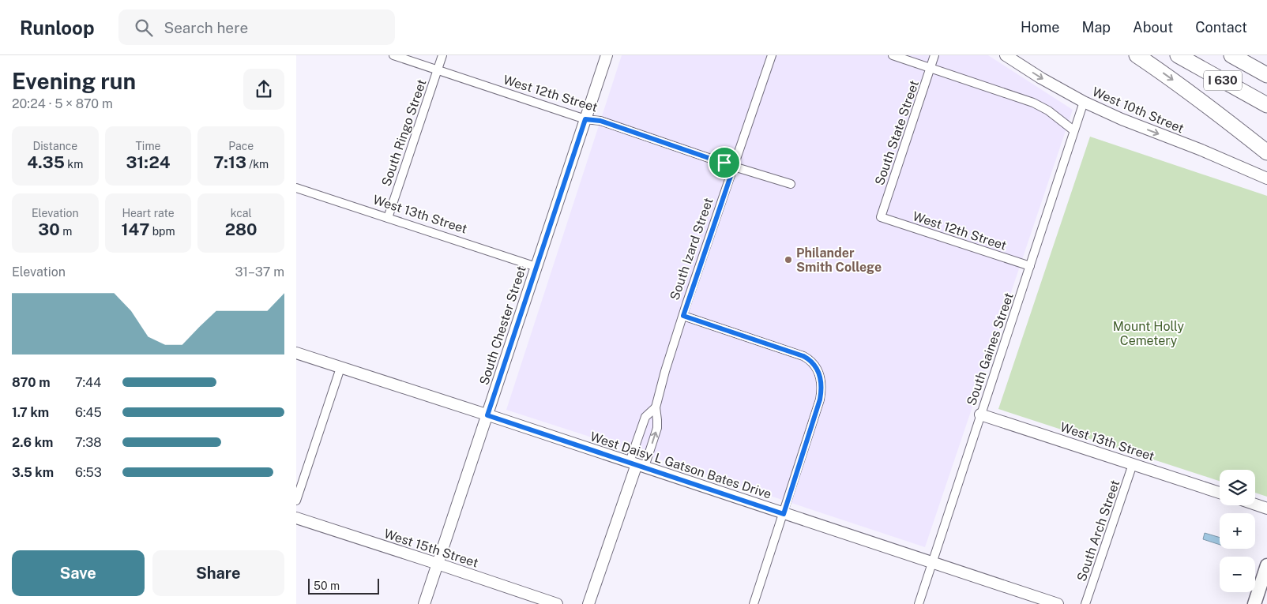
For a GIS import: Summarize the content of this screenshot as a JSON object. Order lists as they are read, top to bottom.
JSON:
{
  "streets": {
    "highway": ["I 630"],
    "street": [
      "West 12th Street",
      "West 10th Street",
      "South Ringo Street",
      "South State Street",
      "West 13th Street",
      "South Izard Street",
      "South Chester Street",
      "South Gaines Street",
      "West Daisy L Gatson Bates Drive",
      "South Arch Street",
      "West 15th Street"
    ]
  },
  "crossings": [
    ["West 12th Street", "South Ringo Street"],
    ["West 12th Street", "South State Street"],
    ["West 12th Street", "South Izard Street"],
    ["West 12th Street", "South Chester Street"],
    ["West 12th Street", "South Gaines Street"],
    ["West 10th Street", "South Gaines Street"],
    ["South Ringo Street", "West 13th Street"],
    ["West 13th Street", "South Chester Street"],
    ["West 13th Street", "South Gaines Street"],
    ["West 13th Street", "South Arch Street"],
    ["South Izard Street", "West Daisy L Gatson Bates Drive"],
    ["South Chester Street", "West Daisy L Gatson Bates Drive"],
    ["South Chester Street", "West 15th Street"],
    ["South Gaines Street", "West Daisy L Gatson Bates Drive"]
  ],
  "parks": ["Mount Holly Cemetery"],
  "places": ["Philander Smith College"],
  "scale_bar": "50 m",
  "page": {
    "header": "Runloop",
    "search": "Search here",
    "nav": [
      "Home",
      "Map",
      "About",
      "Contact"
    ],
    "heading": ["Evening run", "20:24 · 5 × 870 m"],
    "stats": [
      ["Distance", "4.35 km"],
      ["Time", "31:24"],
      ["Pace", "7:13 /km"],
      ["Elevation", "30 m"],
      ["Heart rate", "147 bpm"],
      ["kcal", "280"]
    ],
    "chart": ["Elevation", "31–37 m"],
    "list": [
      {
        "name": "870 m",
        "note": "7:44"
      },
      {
        "name": "1.7 km",
        "note": "6:45"
      },
      {
        "name": "2.6 km",
        "note": "7:38"
      },
      {
        "name": "3.5 km",
        "note": "6:53"
      }
    ],
    "map_buttons": ["+", "−"],
    "buttons": ["Save", "Share"],
    "scale": "50 m"
  }
}
